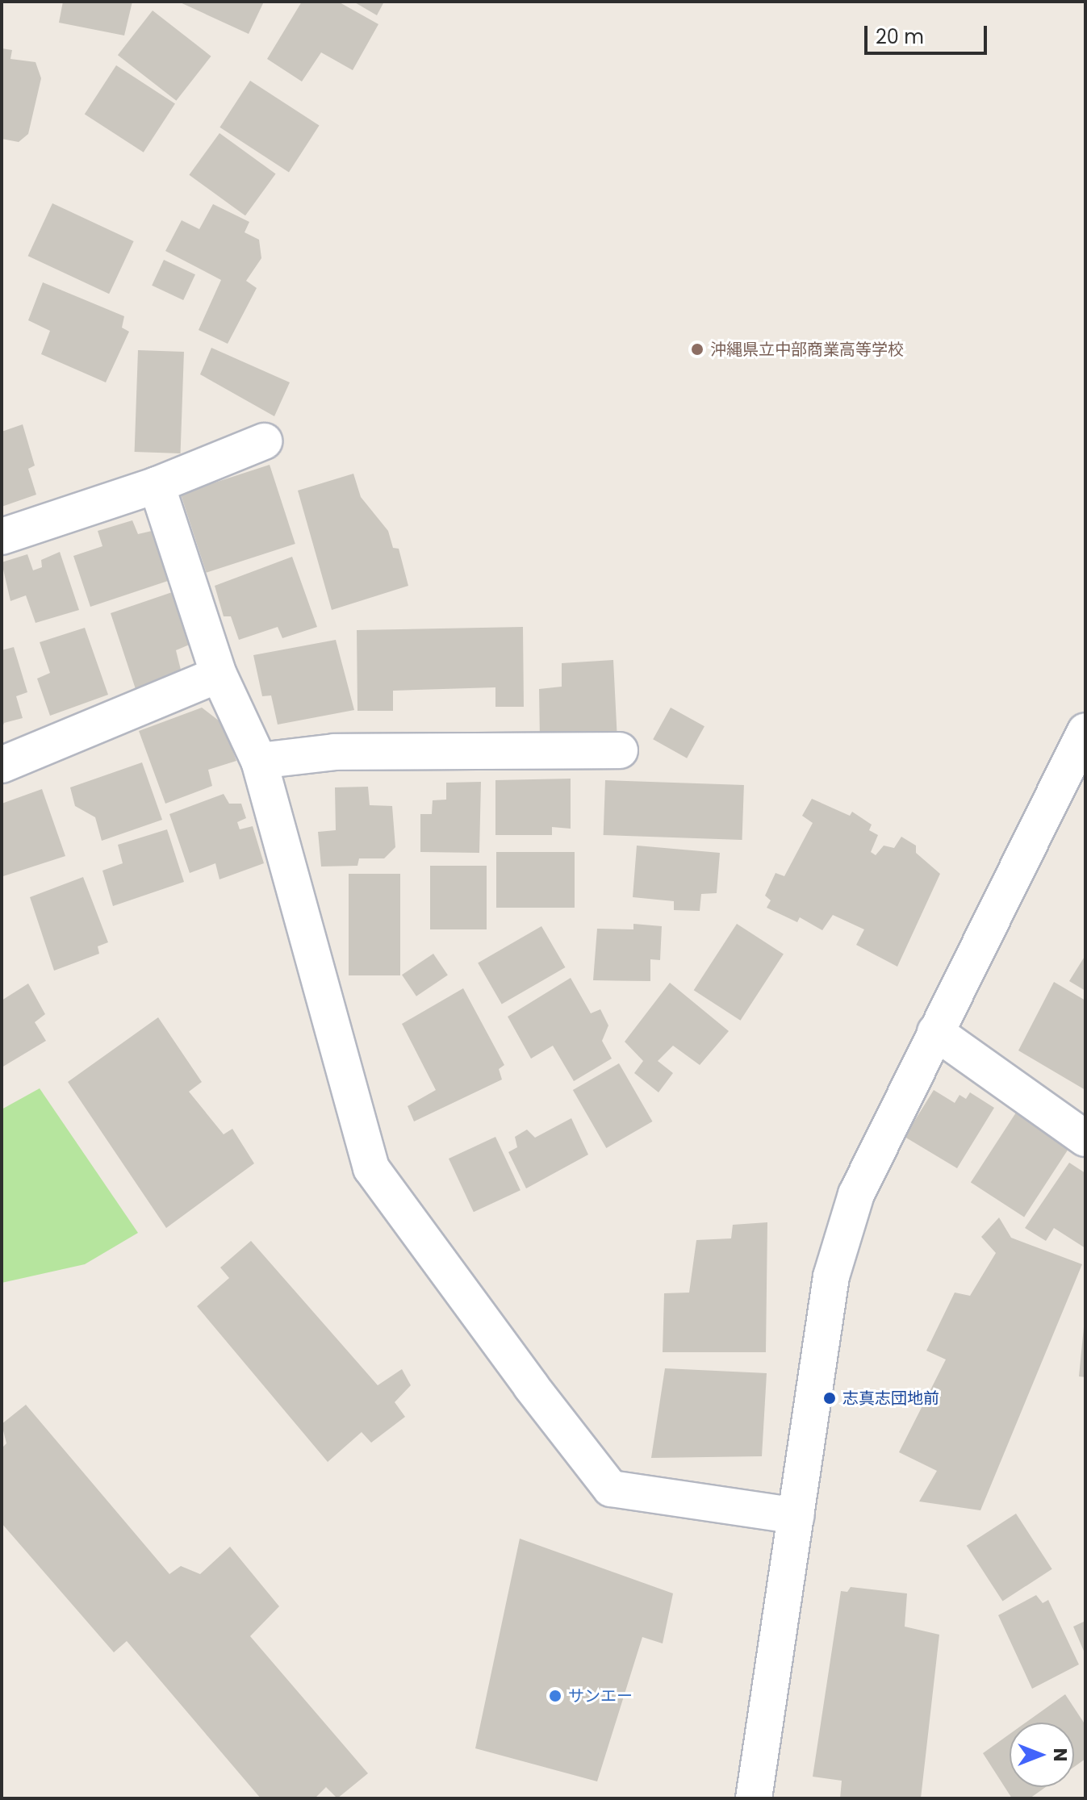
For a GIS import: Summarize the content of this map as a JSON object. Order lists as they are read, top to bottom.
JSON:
{
  "places": ["沖縄県立中部商業高等学校", "志真志団地前", "サンエー"],
  "scale_bar": "20 m",
  "north": "right"
}
